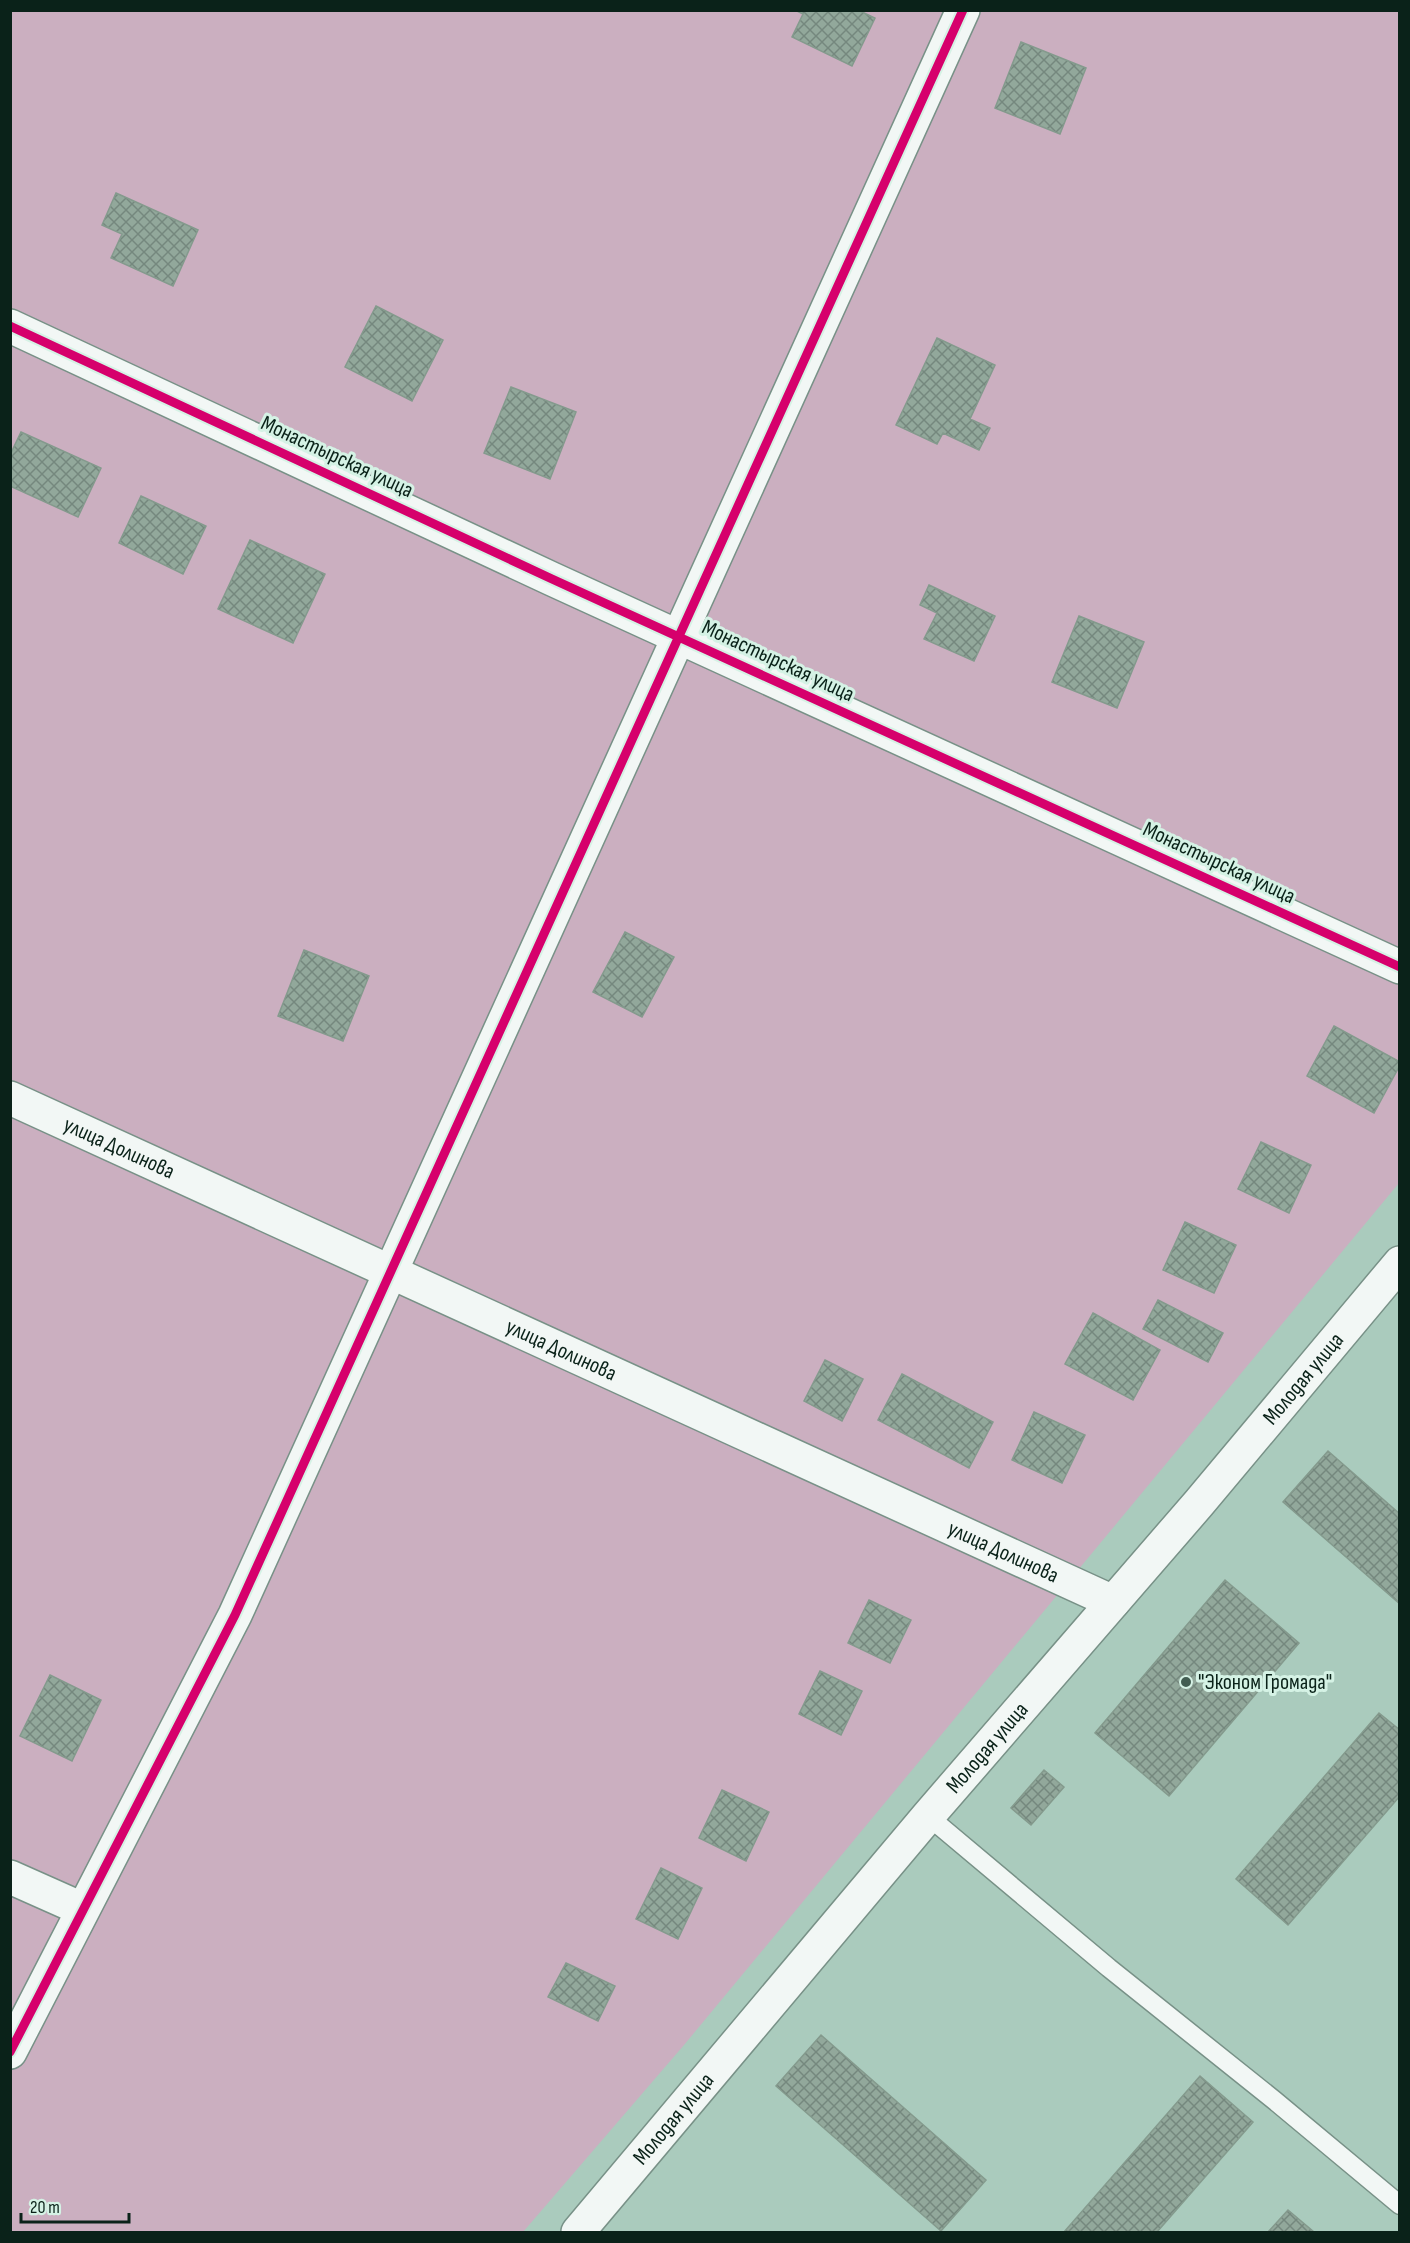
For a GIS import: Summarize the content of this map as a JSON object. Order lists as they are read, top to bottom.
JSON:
{
  "streets": {
    "street": ["Монастырская улица", "улица Долинова", "Молодая улица"]
  },
  "crossings": [
    ["улица Долинова", "Молодая улица"]
  ],
  "places": ["\"Эконом Громада\""],
  "scale_bar": "20 m"
}
